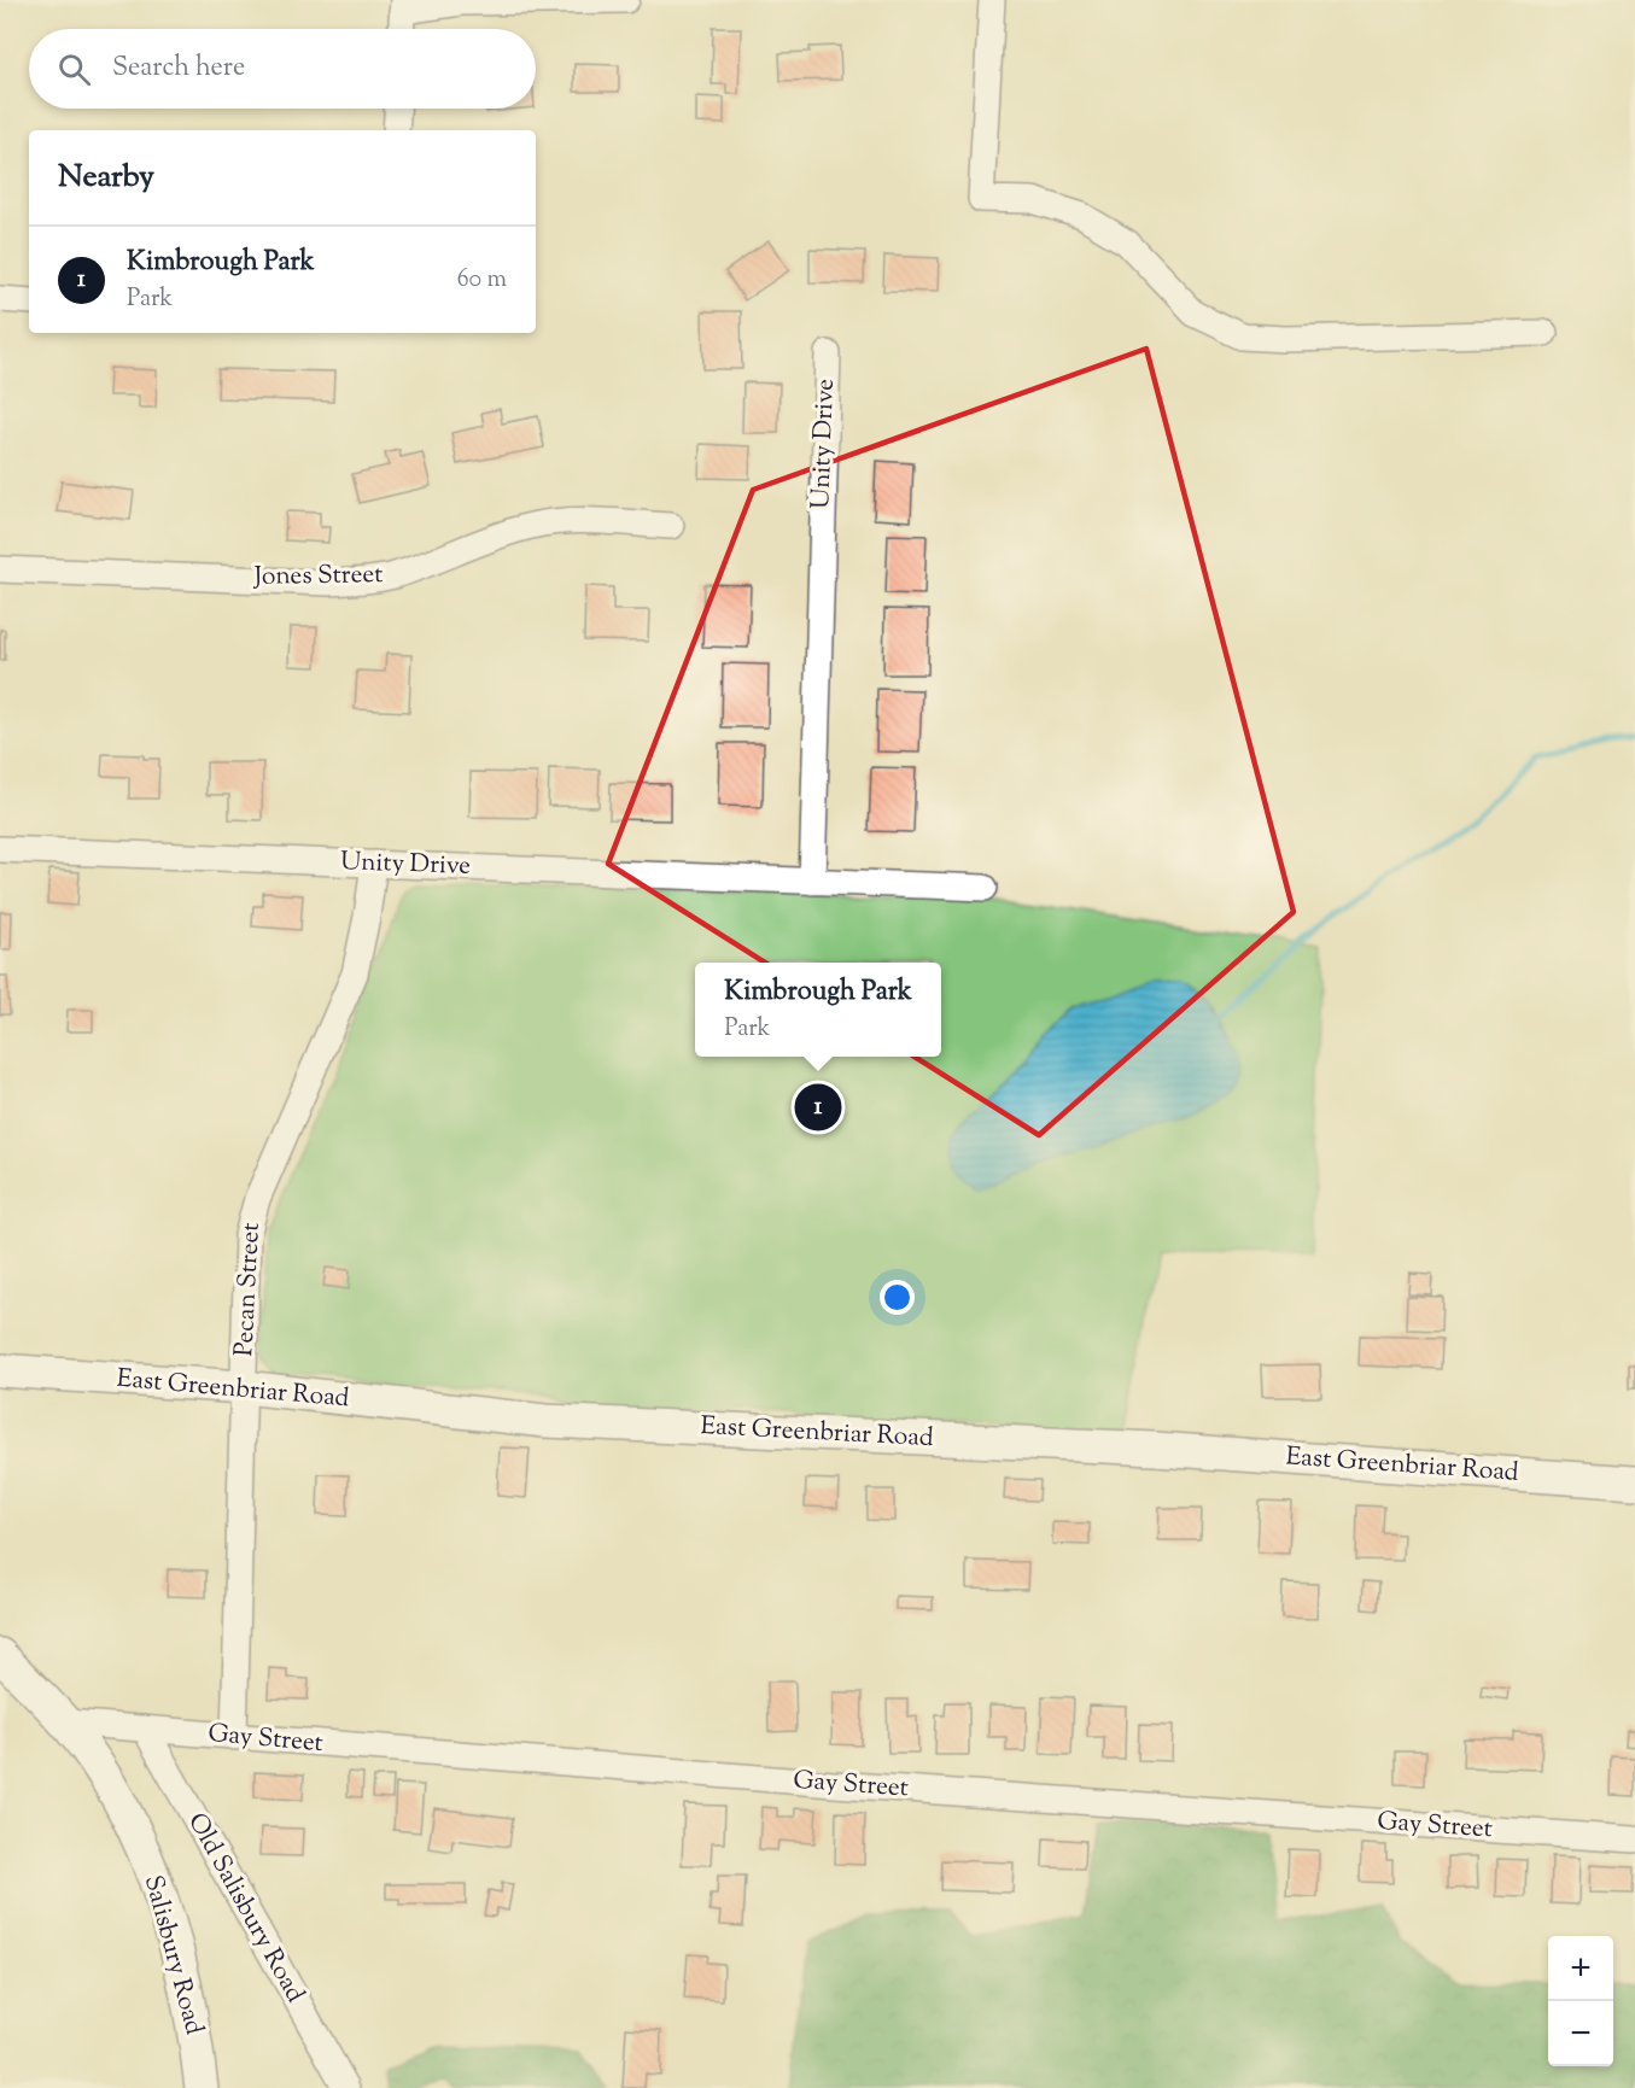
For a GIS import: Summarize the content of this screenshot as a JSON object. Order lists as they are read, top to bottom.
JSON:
{
  "streets": {
    "street": [
      "Unity Drive",
      "Jones Street",
      "Pecan Street",
      "East Greenbriar Road",
      "Gay Street",
      "Old Salisbury Road",
      "Salisbury Road"
    ]
  },
  "crossings": [
    ["Unity Drive", "Pecan Street"],
    ["Pecan Street", "East Greenbriar Road"],
    ["Pecan Street", "Gay Street"],
    ["Gay Street", "Old Salisbury Road"],
    ["Gay Street", "Salisbury Road"]
  ],
  "page": {
    "search": "Search here",
    "heading": "Nearby",
    "list": [
      {
        "mark": "1",
        "name": "Kimbrough Park",
        "note": "Park",
        "value": "60 m"
      }
    ],
    "popup": ["Kimbrough Park", "Park"],
    "pins": "1",
    "map_buttons": ["+", "−"]
  }
}
